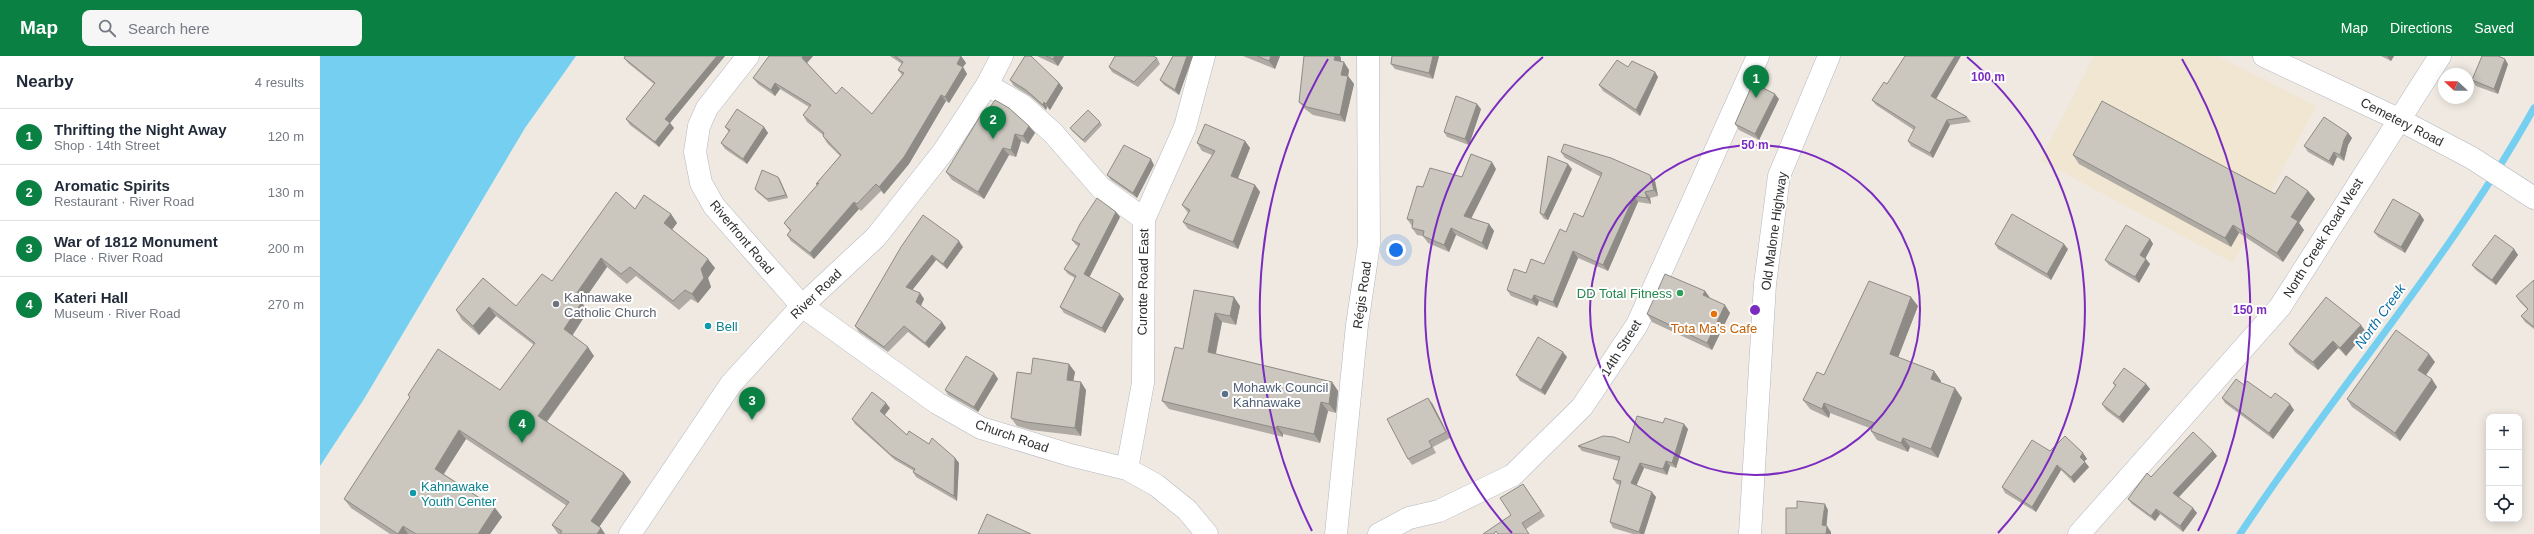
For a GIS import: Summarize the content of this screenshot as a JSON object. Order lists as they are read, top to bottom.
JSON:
{
  "streets": {
    "street": [
      "Cemetery Road",
      "Old Malone Highway",
      "Riverfront Road",
      "North Creek Road West",
      "Curotte Road East",
      "River Road",
      "Régis Road",
      "14th Street",
      "Church Road"
    ]
  },
  "crossings": [
    ["Cemetery Road", "North Creek Road West"],
    ["Riverfront Road", "River Road"],
    ["Riverfront Road", "Church Road"],
    ["Curotte Road East", "Church Road"],
    ["River Road", "Church Road"]
  ],
  "water": ["North Creek"],
  "places": [
    "DD Total Fitness",
    "Kahnawake Catholic Church",
    "Tota Ma's Cafe",
    "Bell",
    "Mohawk Council Kahnawake",
    "Kahnawake Youth Center"
  ],
  "north": "left",
  "page": {
    "header": "Map",
    "search": "Search here",
    "nav": ["Map", "Directions", "Saved"],
    "heading": ["Nearby", "4 results"],
    "pins": [
      "1",
      "2",
      "3",
      "4"
    ],
    "list": [
      {
        "mark": "1",
        "name": "Thrifting the Night Away",
        "note": "Shop · 14th Street",
        "value": "120 m"
      },
      {
        "mark": "2",
        "name": "Aromatic Spirits",
        "note": "Restaurant · River Road",
        "value": "130 m"
      },
      {
        "mark": "3",
        "name": "War of 1812 Monument",
        "note": "Place · River Road",
        "value": "200 m"
      },
      {
        "mark": "4",
        "name": "Kateri Hall",
        "note": "Museum · River Road",
        "value": "270 m"
      }
    ],
    "map_buttons": ["+", "−"]
  },
  "rings": ["100 m", "50 m", "150 m"]
}
